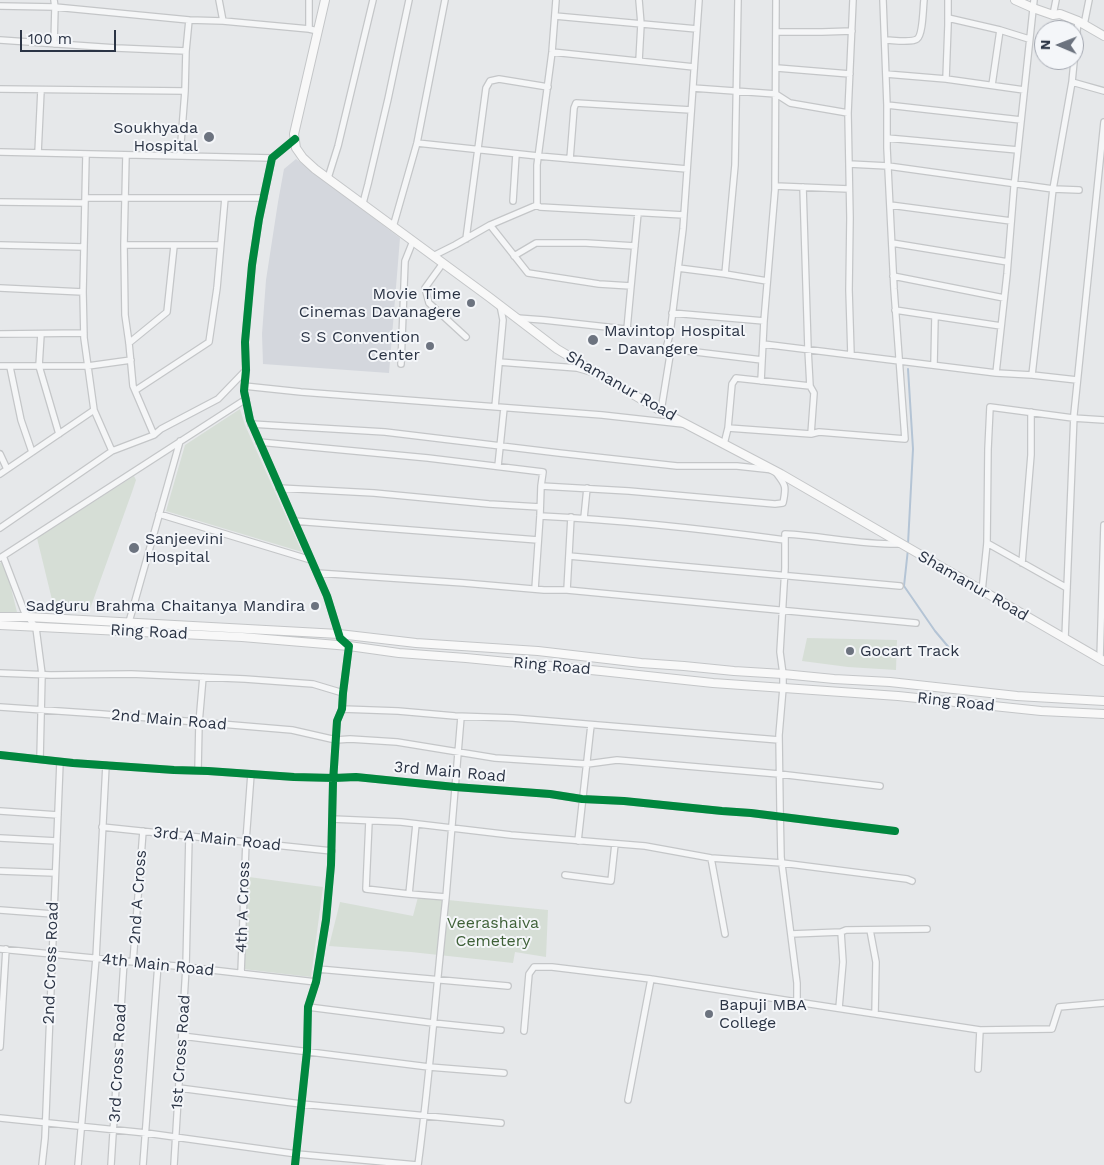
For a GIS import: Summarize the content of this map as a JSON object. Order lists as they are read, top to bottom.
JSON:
{
  "streets": {
    "main road": ["Shamanur Road", "Ring Road"],
    "street": [
      "2nd Main Road",
      "3rd Main Road",
      "3rd A Main Road",
      "2nd A Cross",
      "4th A Cross",
      "2nd Cross Road",
      "4th Main Road",
      "1st Cross Road",
      "3rd Cross Road"
    ]
  },
  "crossings": [
    ["3rd Main Road", "4th A Cross"],
    ["3rd Main Road", "2nd Cross Road"],
    ["3rd A Main Road", "2nd A Cross"],
    ["3rd A Main Road", "4th A Cross"],
    ["3rd A Main Road", "1st Cross Road"],
    ["2nd A Cross", "4th Main Road"],
    ["4th A Cross", "4th Main Road"],
    ["2nd Cross Road", "4th Main Road"],
    ["4th Main Road", "1st Cross Road"],
    ["4th Main Road", "3rd Cross Road"]
  ],
  "parks": ["Veerashaiva Cemetery"],
  "places": [
    "Soukhyada Hospital",
    "Movie Time Cinemas Davanagere",
    "Mavintop Hospital - Davangere",
    "S S Convention Center",
    "Sanjeevini Hospital",
    "Sadguru Brahma Chaitanya Mandira",
    "Gocart Track",
    "Bapuji MBA College"
  ],
  "scale_bar": "100 m",
  "north": "left"
}
